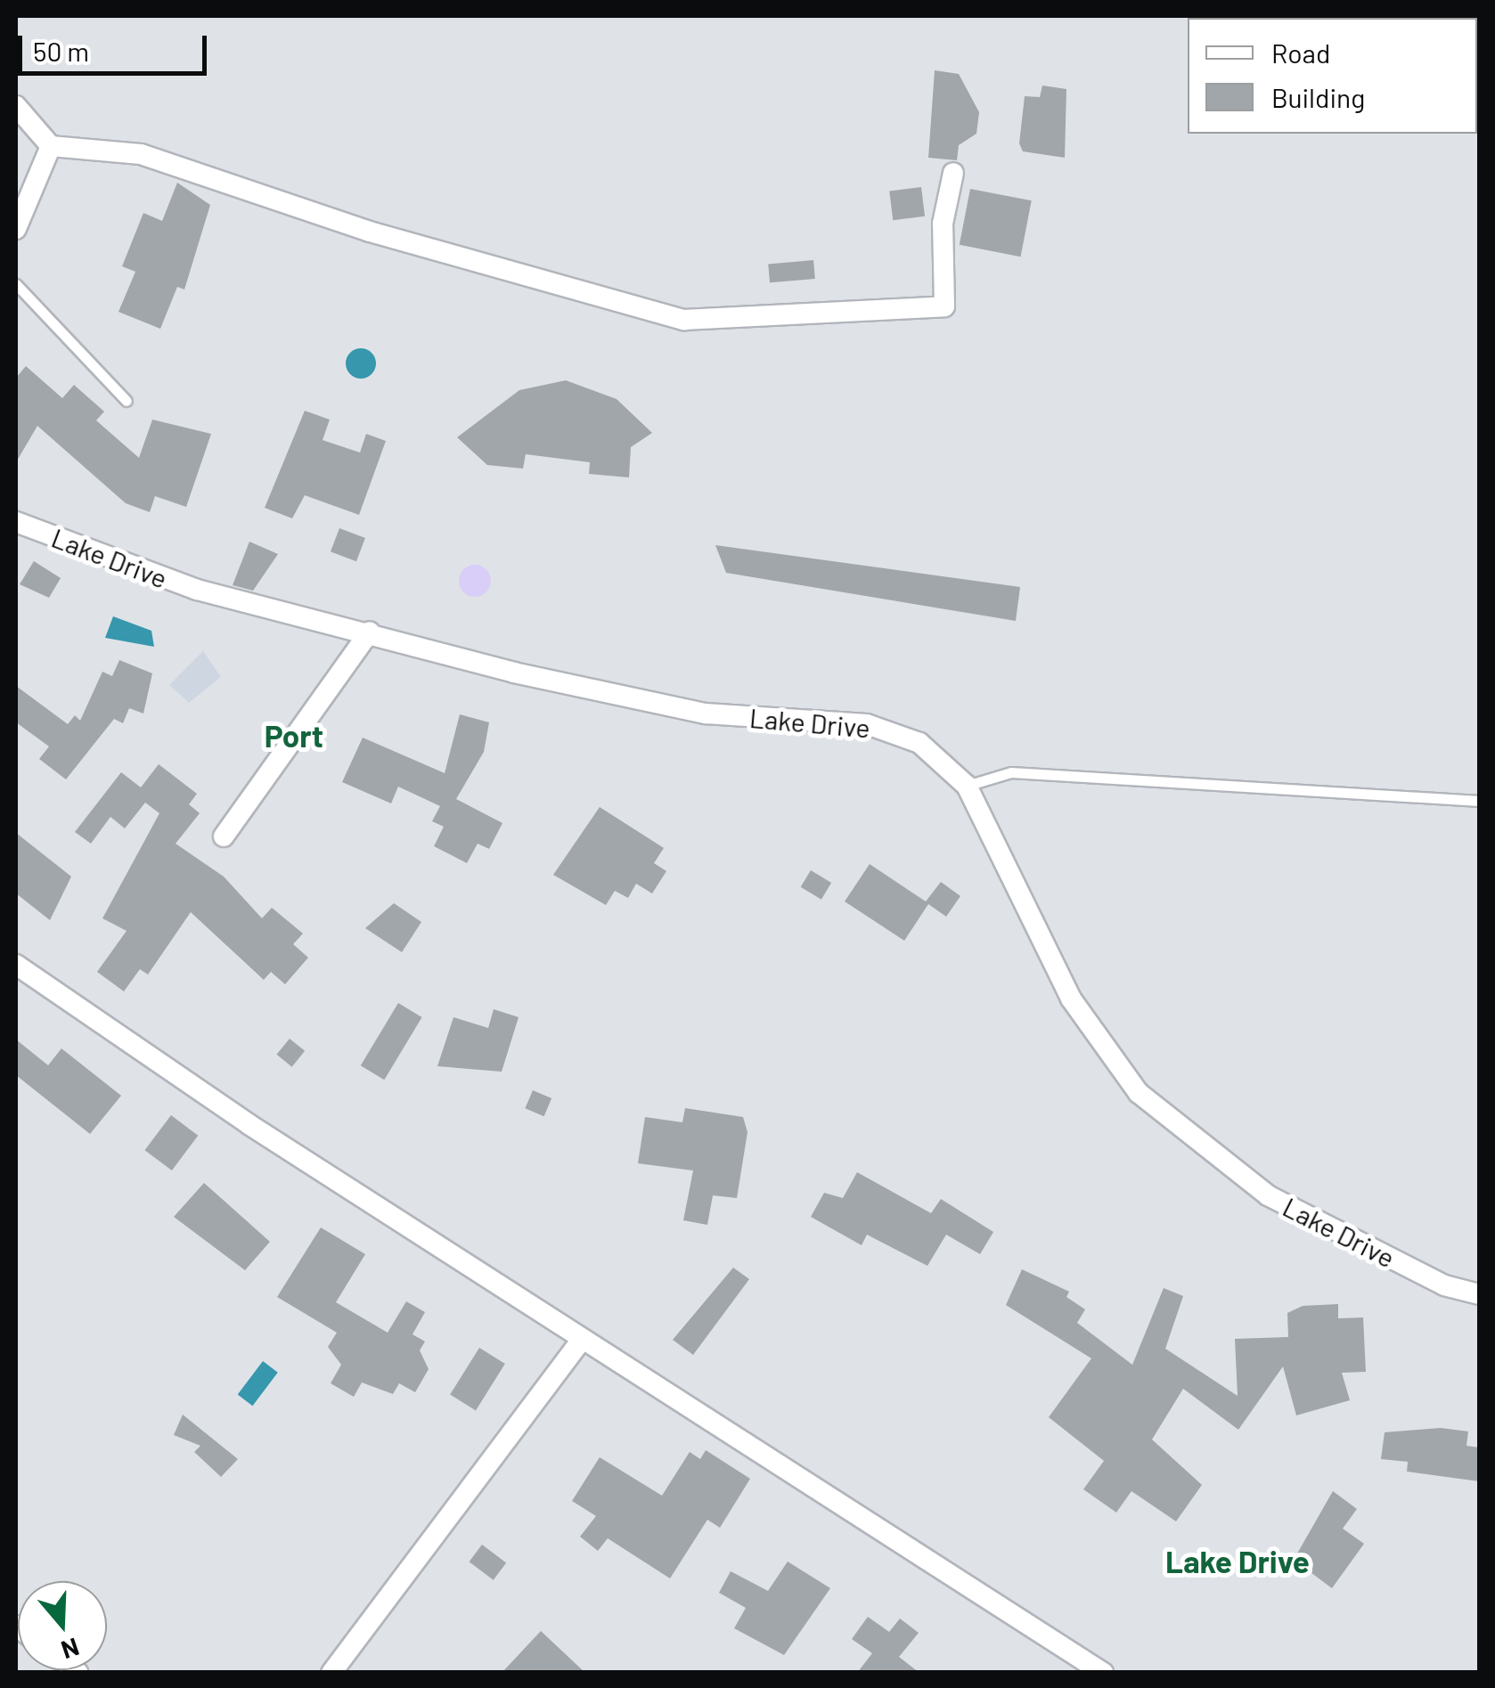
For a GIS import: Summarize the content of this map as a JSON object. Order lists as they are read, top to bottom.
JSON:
{
  "streets": {
    "street": ["Lake Drive"]
  },
  "districts": ["Port", "Lake Drive"],
  "legend": ["Road", "Building"],
  "scale_bar": "50 m",
  "north": "bottom"
}
